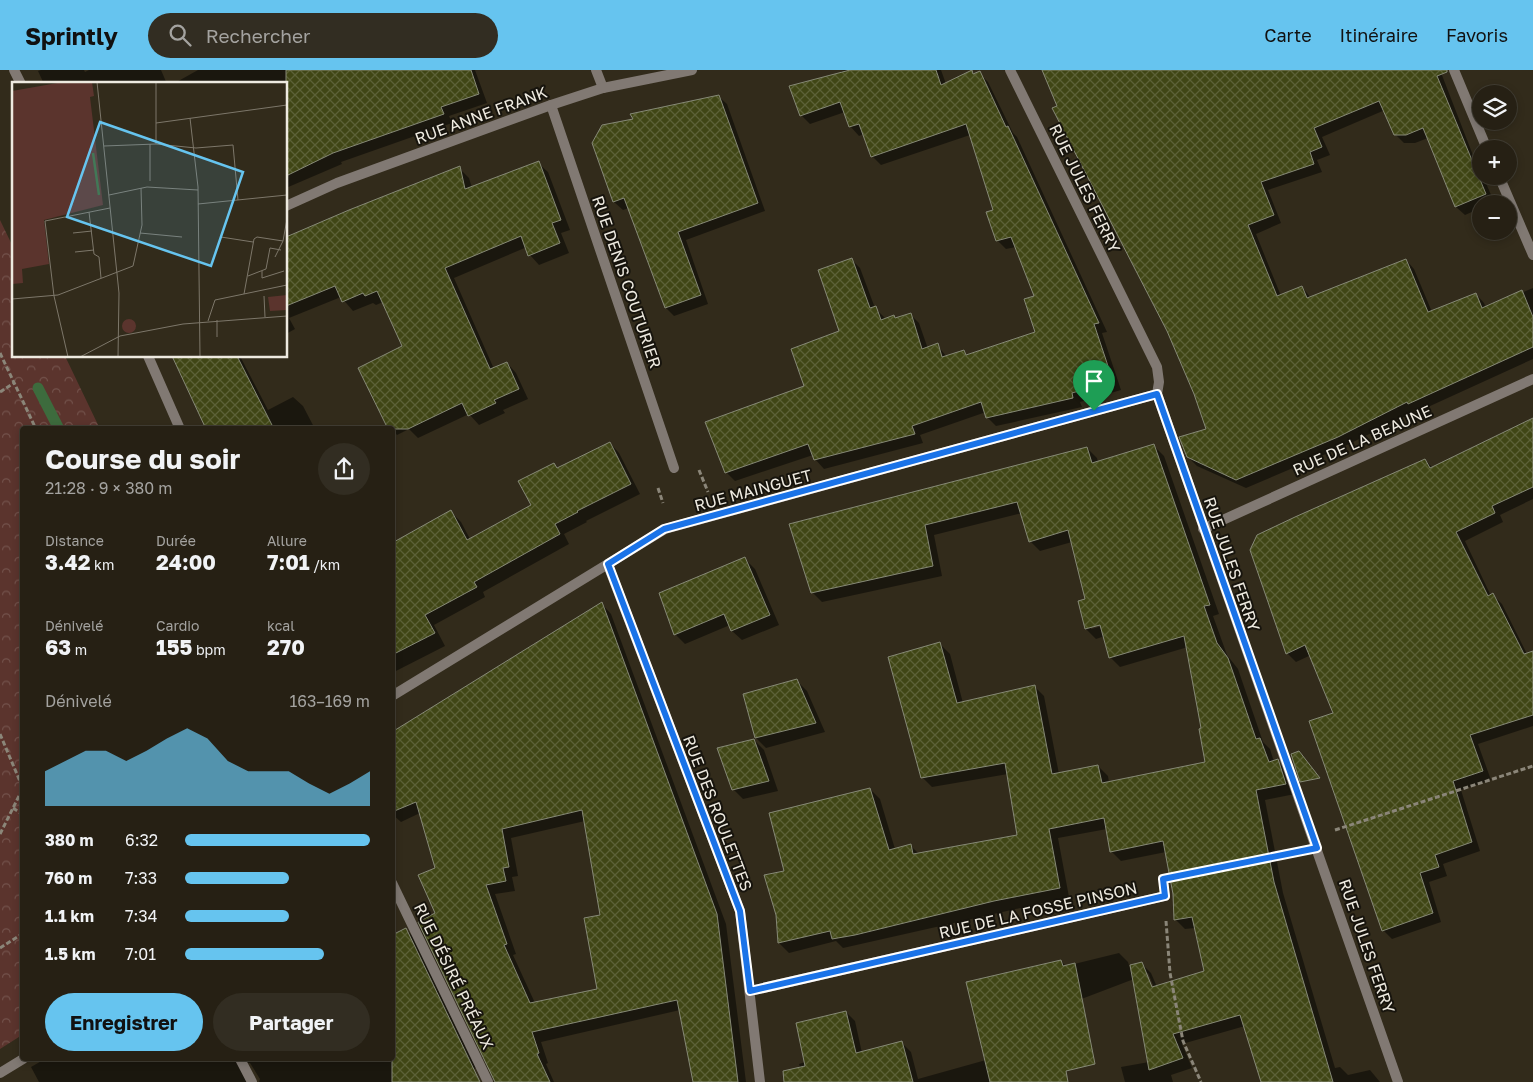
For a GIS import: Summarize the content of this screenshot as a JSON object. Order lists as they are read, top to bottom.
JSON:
{
  "streets": {
    "street": [
      "RUE ANNE FRANK",
      "RUE JULES FERRY",
      "RUE DENIS COUTURIER",
      "RUE DE LA BEAUNE",
      "RUE MAINGUET",
      "RUE DES ROULETTES",
      "RUE DE LA FOSSE PINSON",
      "RUE DÉSIRÉ PRÉAUX"
    ]
  },
  "crossings": [
    ["RUE ANNE FRANK", "RUE DENIS COUTURIER"],
    ["RUE JULES FERRY", "RUE DE LA BEAUNE"],
    ["RUE JULES FERRY", "RUE MAINGUET"],
    ["RUE MAINGUET", "RUE DES ROULETTES"],
    ["RUE DES ROULETTES", "RUE DE LA FOSSE PINSON"]
  ],
  "page": {
    "header": "Sprintly",
    "search": "Rechercher",
    "nav": ["Carte", "Itinéraire", "Favoris"],
    "map_buttons": ["+", "−"],
    "heading": ["Course du soir", "21:28 · 9 × 380 m"],
    "stats": [
      ["Distance", "3.42 km"],
      ["Durée", "24:00"],
      ["Allure", "7:01 /km"],
      ["Dénivelé", "63 m"],
      ["Cardio", "155 bpm"],
      ["kcal", "270"]
    ],
    "chart": ["Dénivelé", "163–169 m"],
    "list": [
      {
        "name": "380 m",
        "note": "6:32"
      },
      {
        "name": "760 m",
        "note": "7:33"
      },
      {
        "name": "1.1 km",
        "note": "7:34"
      },
      {
        "name": "1.5 km",
        "note": "7:01"
      }
    ],
    "buttons": ["Enregistrer", "Partager"]
  }
}
